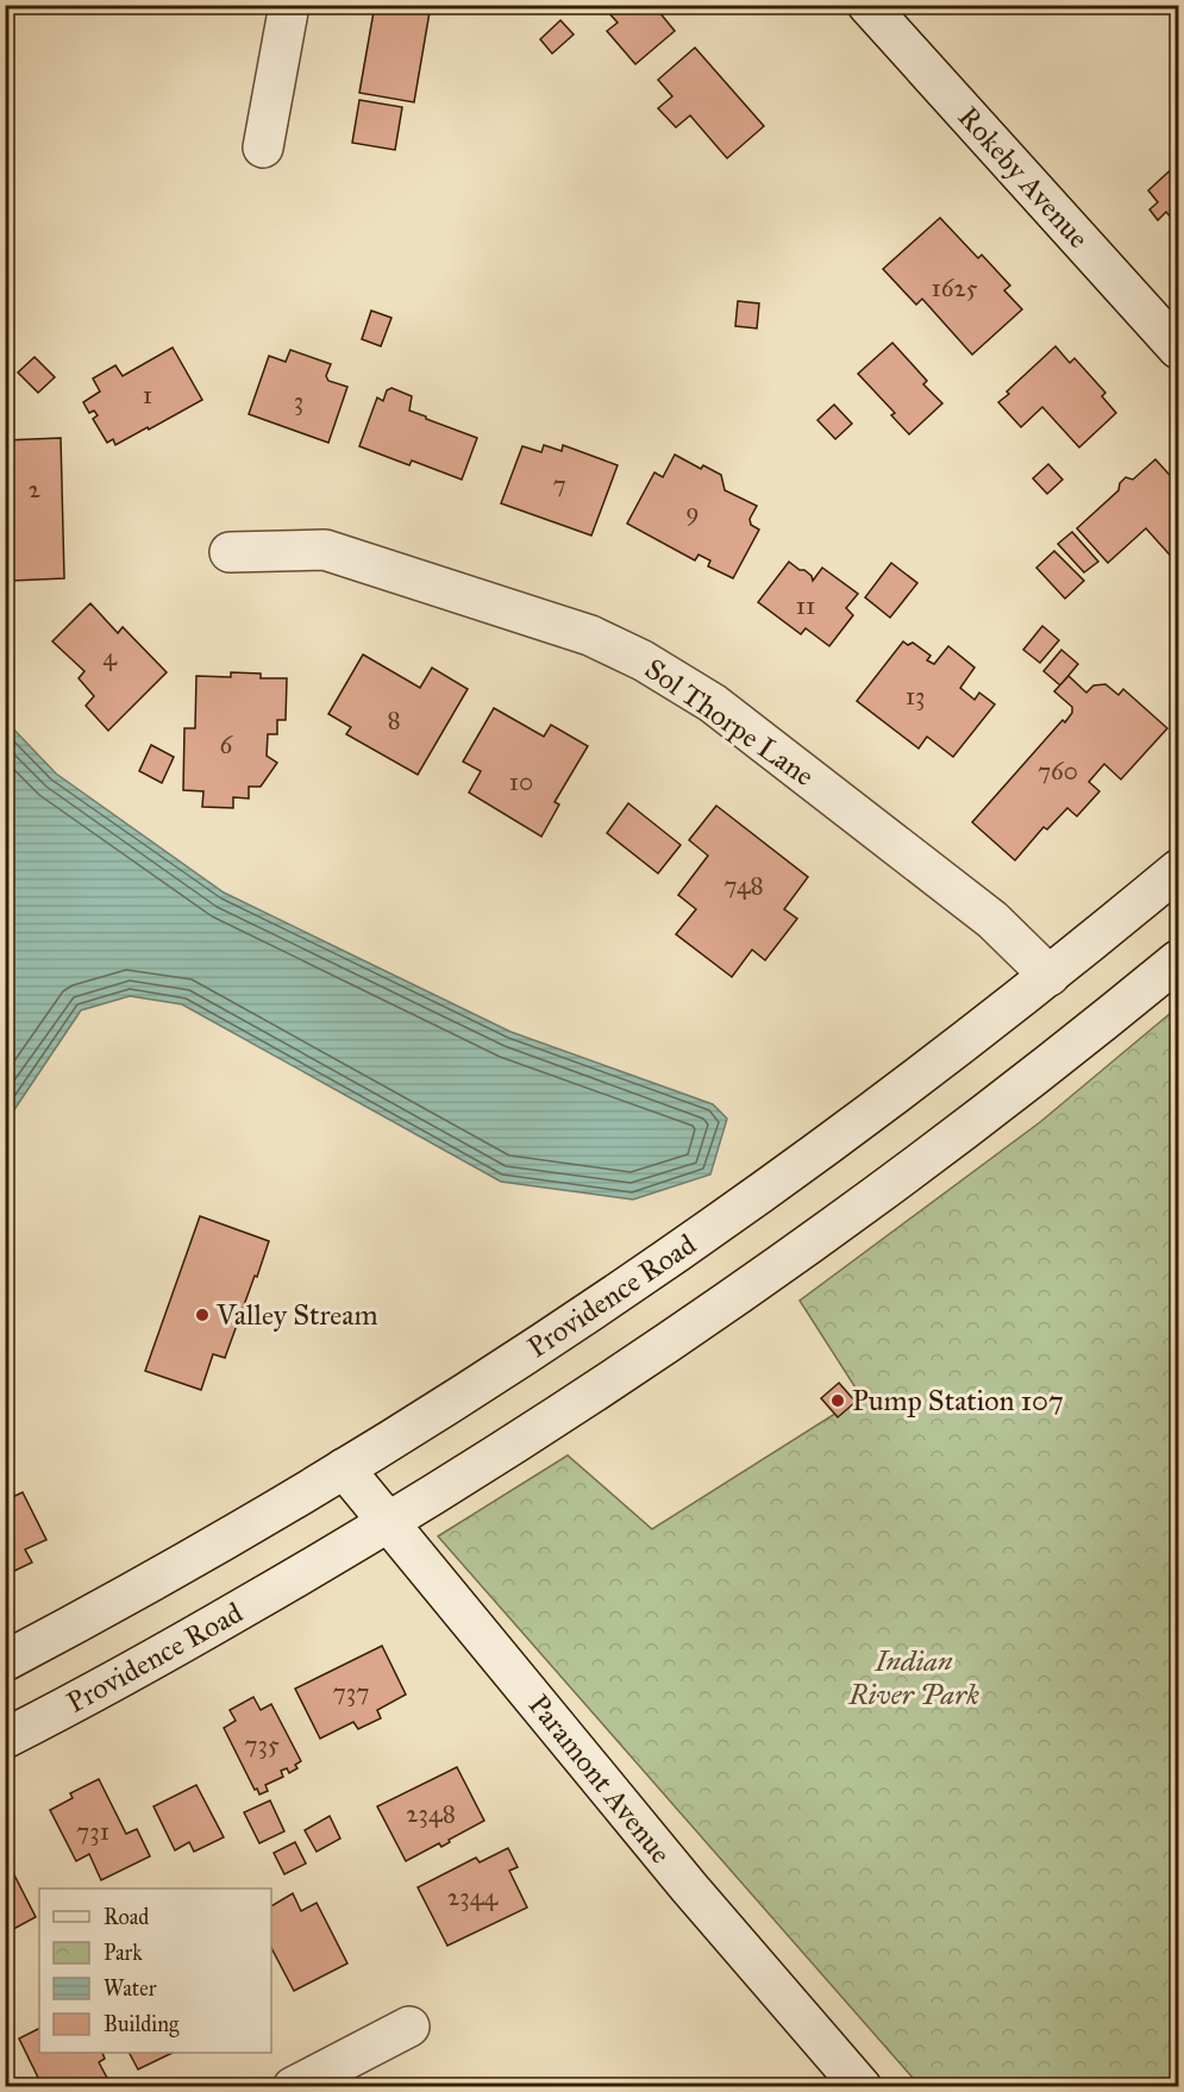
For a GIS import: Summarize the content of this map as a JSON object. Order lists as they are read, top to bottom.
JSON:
{
  "streets": {
    "main road": [
      "Rokeby Avenue",
      "Sol Thorpe Lane",
      "Providence Road",
      "Paramont Avenue"
    ]
  },
  "crossings": [
    ["Sol Thorpe Lane", "Providence Road"],
    ["Providence Road", "Paramont Avenue"]
  ],
  "parks": ["Indian River Park"],
  "places": ["Valley Stream", "Pump Station 107"],
  "house_numbers": [
    "1625",
    "1",
    "3",
    "7",
    "2",
    "9",
    "11",
    "4",
    "13",
    "8",
    "6",
    "760",
    "10",
    "748",
    "737",
    "735",
    "2348",
    "731",
    "2344"
  ],
  "legend": [
    "Road",
    "Park",
    "Water",
    "Building"
  ]
}
